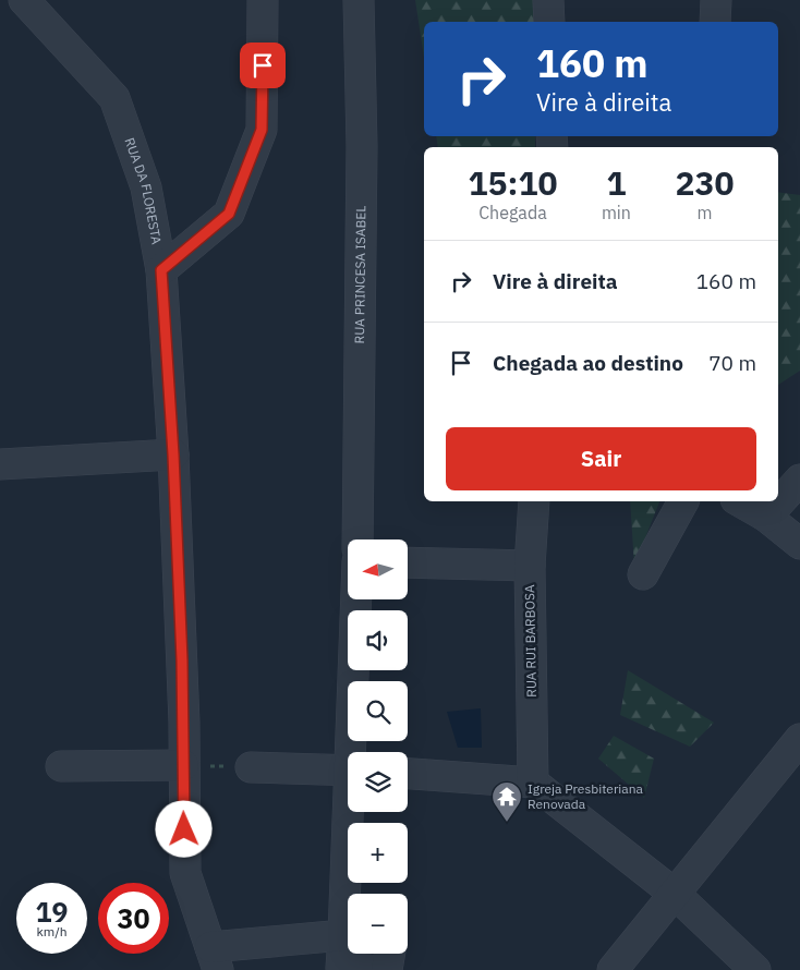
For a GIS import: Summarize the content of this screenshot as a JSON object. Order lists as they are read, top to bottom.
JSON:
{
  "streets": {
    "street": ["RUA DA FLORESTA", "RUA PRINCESA ISABEL", "RUA RUI BARBOSA"]
  },
  "places": {
    "temple": ["Igreja Presbiteriana Renovada"]
  },
  "north": "left",
  "page": {
    "turn": ["160 m", "Vire à direita"],
    "eta": [
      "15:10",
      "Chegada",
      "1",
      "min",
      "230",
      "m"
    ],
    "list": [
      {
        "name": "Vire à direita",
        "value": "160 m"
      },
      {
        "name": "Chegada ao destino",
        "value": "70 m"
      }
    ],
    "buttons": "Sair",
    "map_buttons": ["+", "−"],
    "speed": "19 km/h",
    "limit": "30"
  }
}
